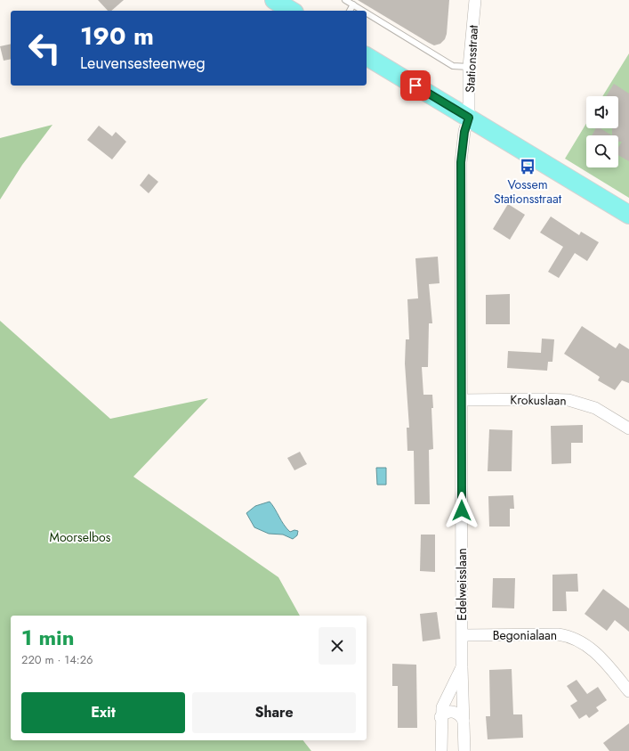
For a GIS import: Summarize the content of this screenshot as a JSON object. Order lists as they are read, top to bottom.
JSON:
{
  "streets": {
    "street": [
      "Stationsstraat",
      "Krokuslaan",
      "Edelweisslaan",
      "Begonialaan"
    ]
  },
  "crossings": [
    ["Stationsstraat", "Edelweisslaan"],
    ["Krokuslaan", "Edelweisslaan"],
    ["Edelweisslaan", "Begonialaan"]
  ],
  "parks": ["Moorselbos"],
  "places": {
    "bus stop": ["Vossem Stationsstraat"]
  },
  "page": {
    "turn": ["190 m", "Leuvensesteenweg"],
    "heading": ["1 min", "220 m · 14:26"],
    "buttons": ["Exit", "Share"]
  }
}
